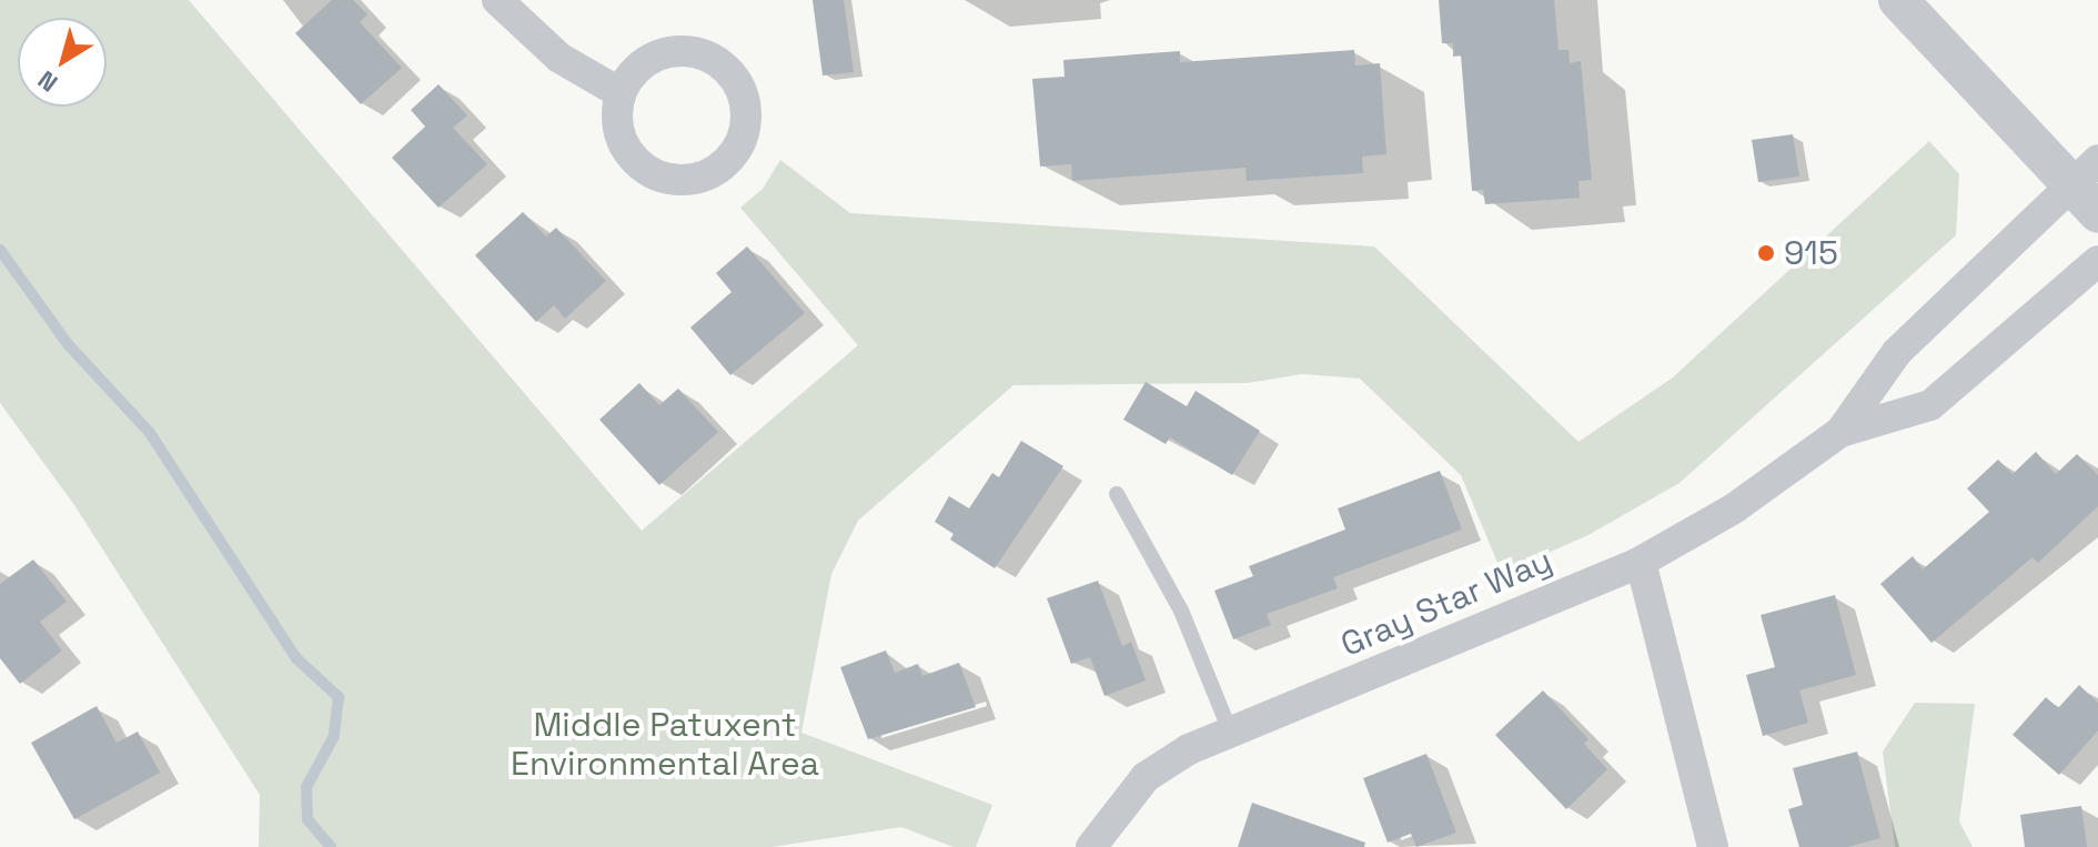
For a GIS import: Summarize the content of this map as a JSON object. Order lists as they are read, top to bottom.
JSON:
{
  "streets": {
    "street": ["Gray Star Way"]
  },
  "parks": ["Middle Patuxent Environmental Area"],
  "places": ["915"],
  "north": "bottom left"
}
